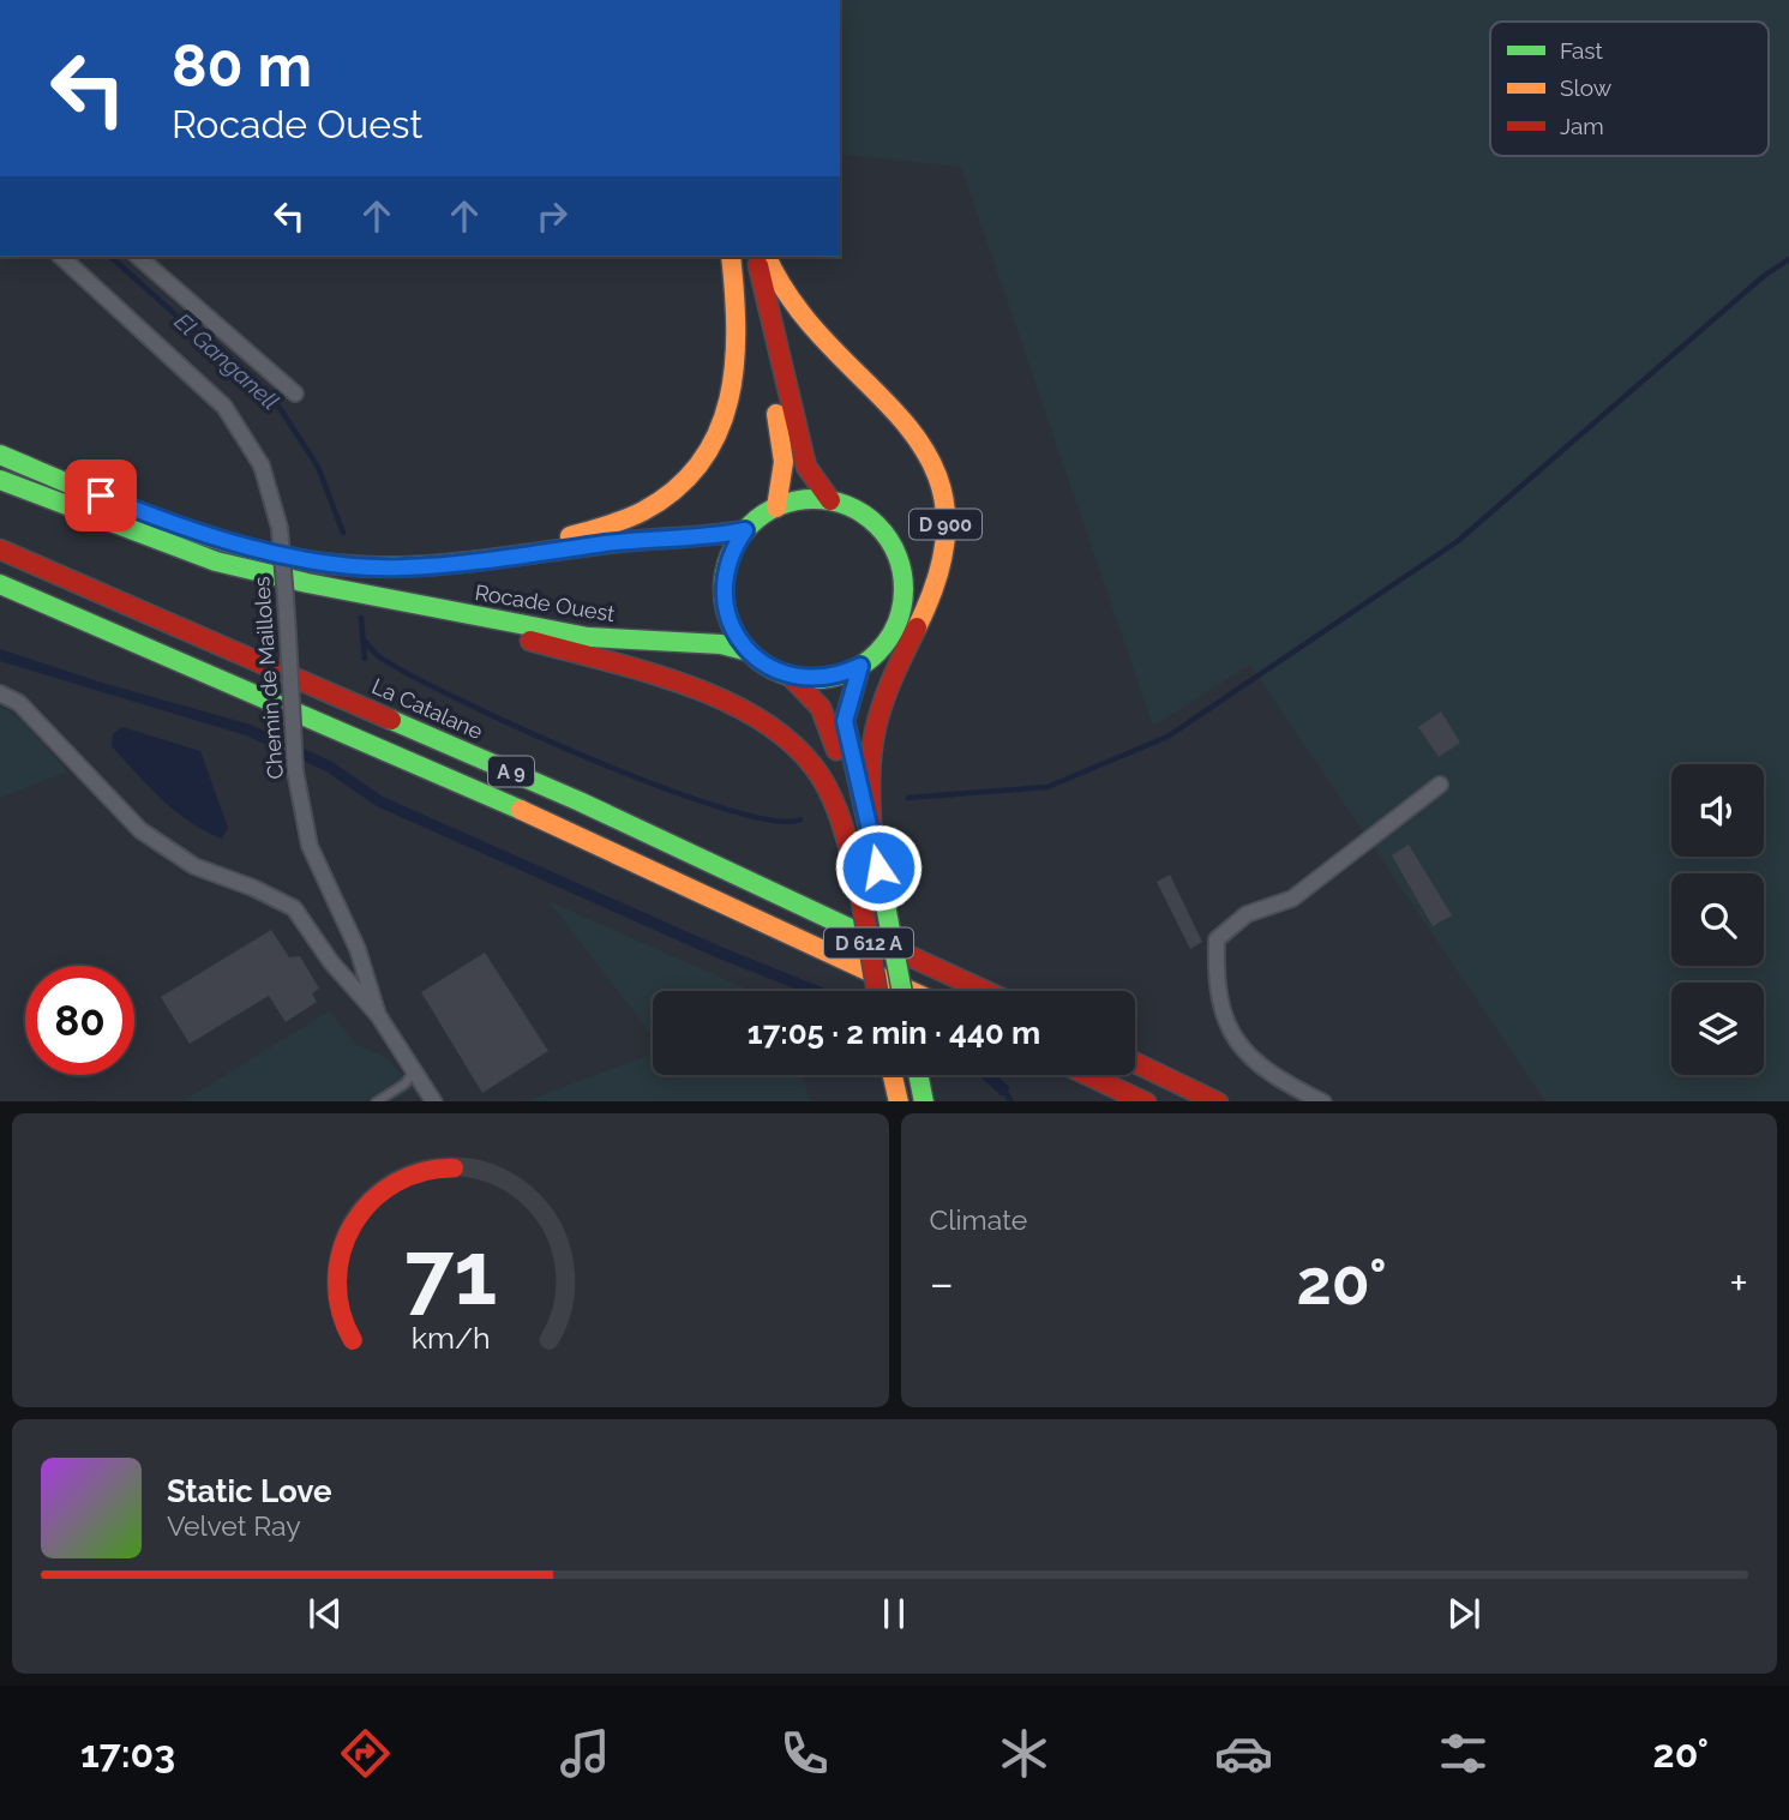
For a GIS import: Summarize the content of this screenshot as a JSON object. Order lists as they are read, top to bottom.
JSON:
{
  "streets": {
    "highway": [
      "D 900",
      "Rocade Ouest",
      "La Catalane",
      "A 9",
      "D 612 A"
    ],
    "street": ["Chemin de Mailloles"]
  },
  "crossings": [
    ["D 900", "D 612 A"]
  ],
  "water": ["El Ganganell"],
  "legend": ["Fast", "Slow", "Jam"],
  "page": {
    "turn": ["80 m", "Rocade Ouest"],
    "limit": "80",
    "trip": "17:05 · 2 min · 440 m",
    "tile": "Climate",
    "heat": ["−", "20°", "+"],
    "song": ["Static Love", "Velvet Ray"],
    "tabs": ["17:03", "20°"],
    "gauge": ["71", "km/h"]
  }
}
